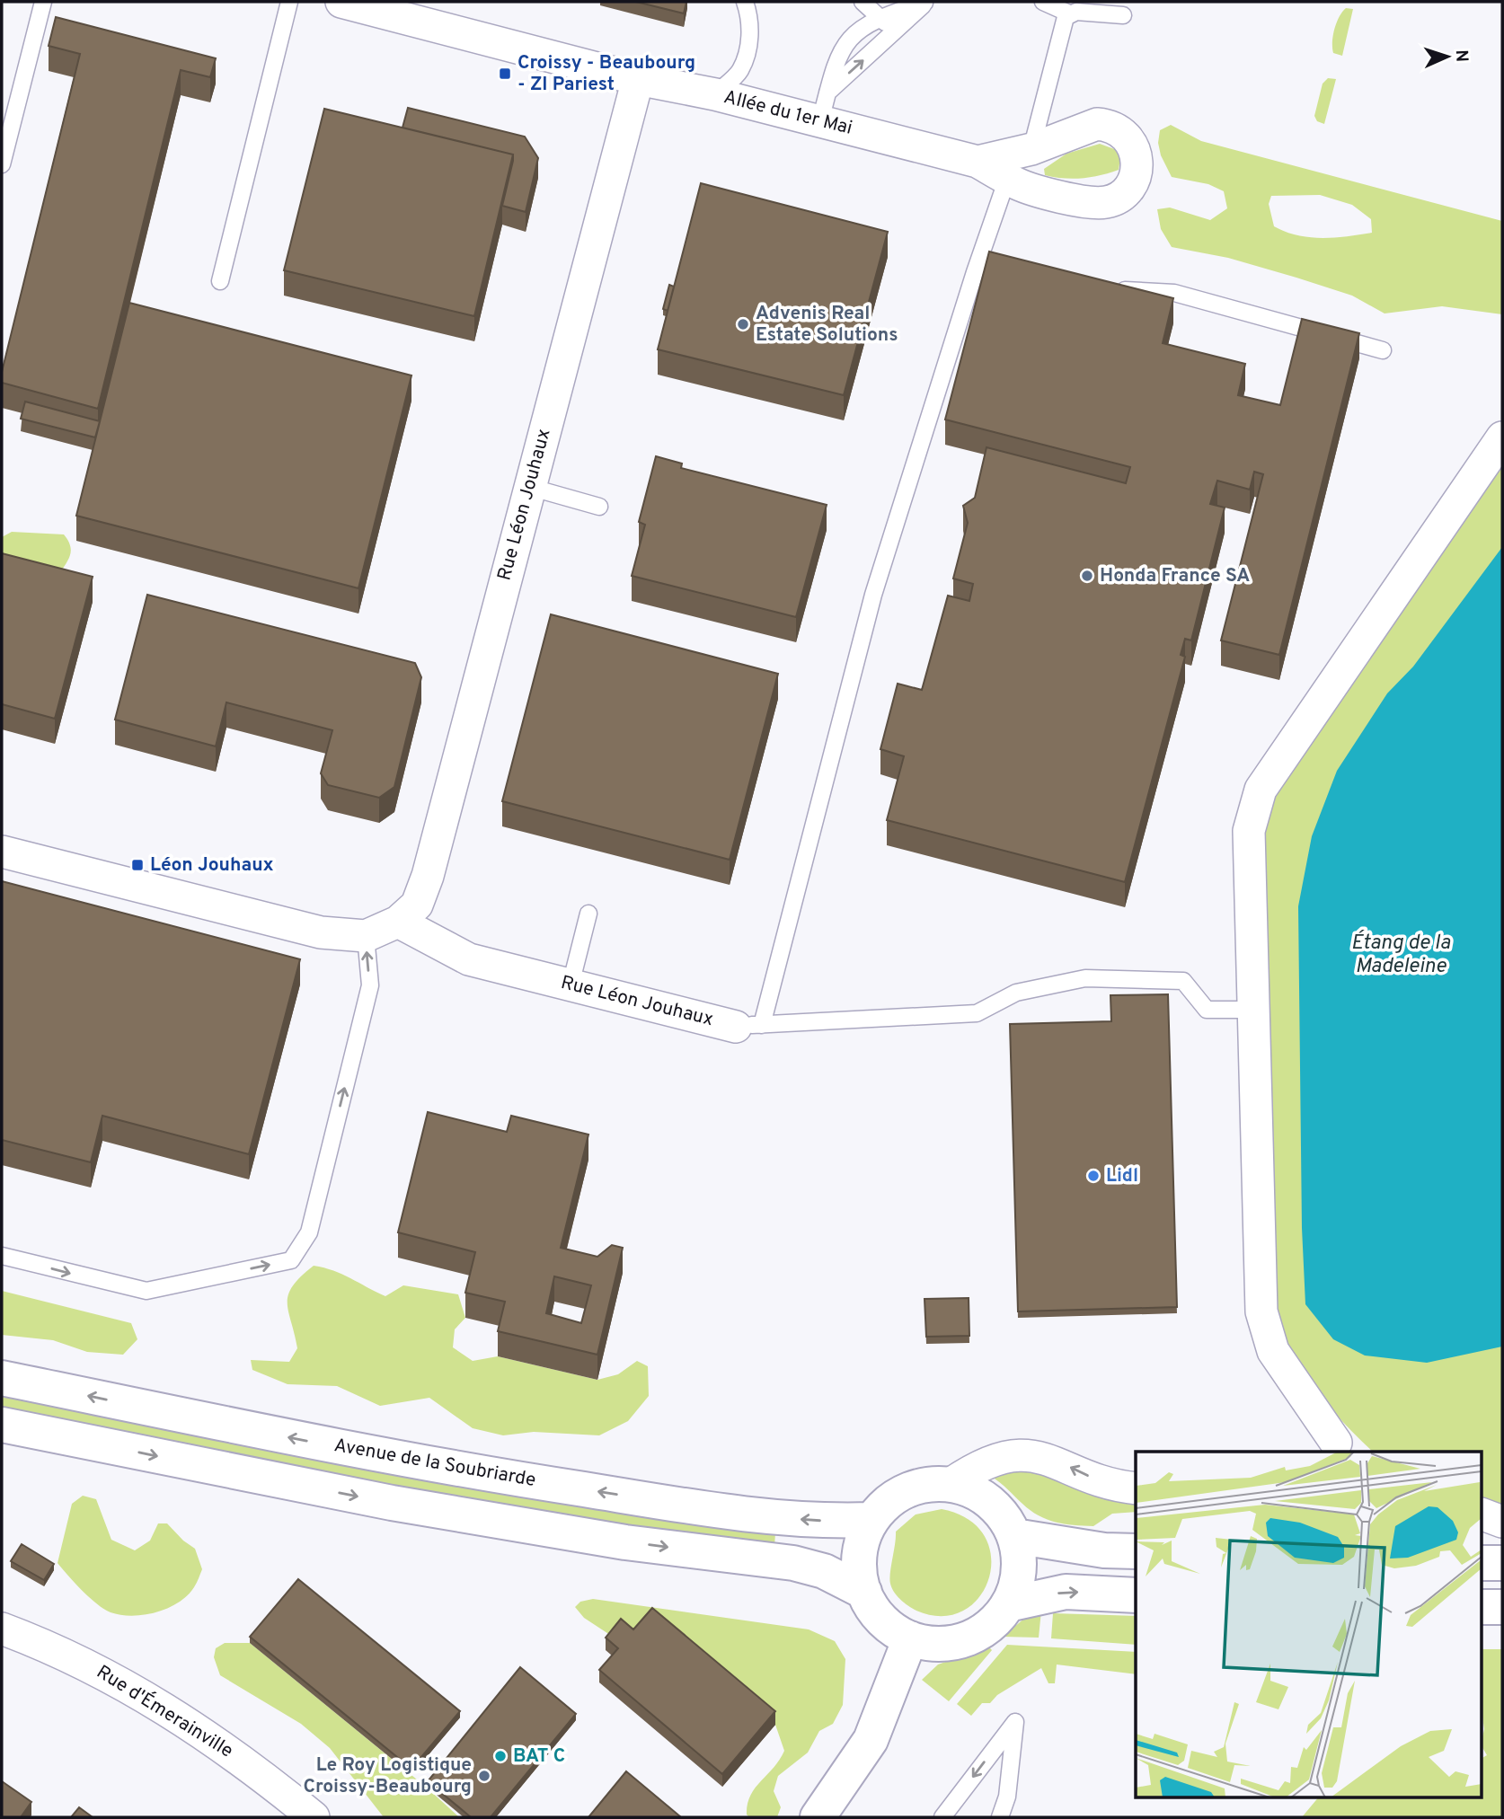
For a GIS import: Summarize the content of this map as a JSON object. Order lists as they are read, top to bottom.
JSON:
{
  "streets": {
    "street": [
      "Allée du 1er Mai",
      "Rue Léon Jouhaux",
      "Avenue de la Soubriarde",
      "Rue d'Émerainville"
    ]
  },
  "crossings": [
    ["Allée du 1er Mai", "Rue Léon Jouhaux"]
  ],
  "water": ["Étang de la Madeleine"],
  "places": {
    "transit": ["Croissy - Beaubourg - ZI Pariest", "Léon Jouhaux"],
    "other": [
      "Advenis Real Estate Solutions",
      "Honda France SA",
      "Lidl",
      "BAT C",
      "Le Roy Logistique Croissy-Beaubourg"
    ]
  },
  "north": "right"
}
